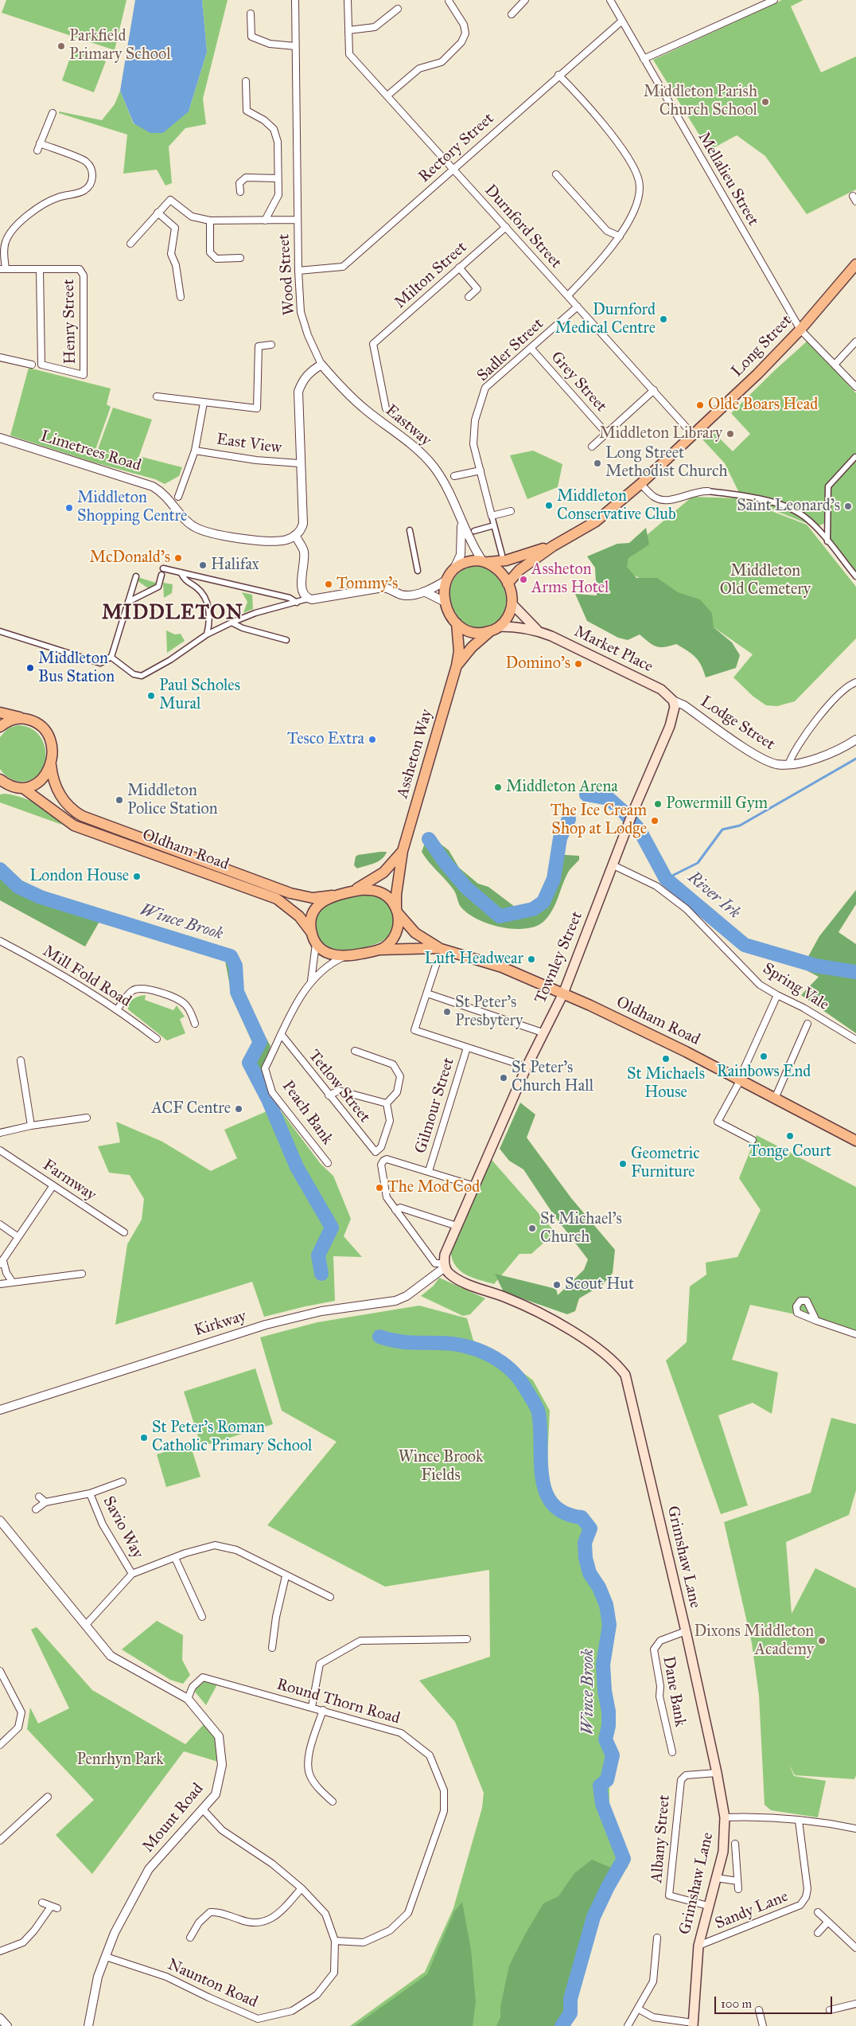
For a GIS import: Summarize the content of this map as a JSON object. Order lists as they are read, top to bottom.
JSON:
{
  "streets": {
    "main road": [
      "Long Street",
      "Market Place",
      "Assheton Way",
      "Oldham Road",
      "Townley Street",
      "Grimshaw Lane"
    ],
    "street": [
      "Rectory Street",
      "Mellalieu Street",
      "Durnford Street",
      "Wood Street",
      "Milton Street",
      "Henry Street",
      "Sadler Street",
      "Grey Street",
      "Eastway",
      "East View",
      "Limetrees Road",
      "Lodge Street",
      "Mill Fold Road",
      "Spring Vale",
      "Tetlow Street",
      "Gilmour Street",
      "Peach Bank",
      "Farmway",
      "Kirkway",
      "Savio Way",
      "Dane Bank",
      "Round Thorn Road",
      "Mount Road",
      "Albany Street",
      "Sandy Lane",
      "Naunton Road"
    ]
  },
  "crossings": [
    ["Rectory Street", "Mellalieu Street"],
    ["Rectory Street", "Durnford Street"],
    ["Rectory Street", "Wood Street"],
    ["Mellalieu Street", "Long Street"],
    ["Durnford Street", "Milton Street"],
    ["Durnford Street", "Long Street"],
    ["Durnford Street", "Sadler Street"],
    ["Wood Street", "Eastway"],
    ["Long Street", "Eastway"],
    ["Long Street", "Market Place"],
    ["Long Street", "Assheton Way"],
    ["Sadler Street", "Grey Street"],
    ["Eastway", "Market Place"],
    ["Eastway", "Assheton Way"],
    ["Market Place", "Lodge Street"],
    ["Market Place", "Assheton Way"],
    ["Market Place", "Townley Street"],
    ["Lodge Street", "Townley Street"],
    ["Assheton Way", "Oldham Road"],
    ["Assheton Way", "Peach Bank"],
    ["Oldham Road", "Townley Street"],
    ["Oldham Road", "Peach Bank"],
    ["Townley Street", "Spring Vale"],
    ["Townley Street", "Kirkway"],
    ["Townley Street", "Grimshaw Lane"],
    ["Tetlow Street", "Peach Bank"],
    ["Kirkway", "Grimshaw Lane"],
    ["Grimshaw Lane", "Dane Bank"],
    ["Grimshaw Lane", "Albany Street"],
    ["Grimshaw Lane", "Sandy Lane"],
    ["Round Thorn Road", "Mount Road"],
    ["Round Thorn Road", "Naunton Road"],
    ["Mount Road", "Naunton Road"]
  ],
  "districts": ["MIDDLETON"],
  "water": ["River Irk", "Wince Brook"],
  "parks": ["Middleton Old Cemetery", "Wince Brook Fields", "Penrhyn Park"],
  "places": [
    "Parkfield Primary School",
    "Middleton Parish Church School",
    "Durnford Medical Centre",
    "Olde Boars Head",
    "Middleton Library",
    "Long Street Methodist Church",
    "Middleton Conservative Club",
    "Saint Leonard's",
    "Middleton Shopping Centre",
    "McDonald's",
    "Halifax",
    "Assheton Arms Hotel",
    "Tommy's",
    "Domino's",
    "Middleton Bus Station",
    "Paul Scholes Mural",
    "Tesco Extra",
    "Middleton Arena",
    "Middleton Police Station",
    "Powermill Gym",
    "The Ice Cream Shop at Lodge",
    "London House",
    "Luft Headwear",
    "St Peter's Presbytery",
    "Rainbows End",
    "St Michaels House",
    "St Peter's Church Hall",
    "ACF Centre",
    "Tonge Court",
    "Geometric Furniture",
    "The Mod Cod",
    "St Michael's Church",
    "Scout Hut",
    "St Peter's Roman Catholic Primary School",
    "Dixons Middleton Academy"
  ],
  "scale_bar": "100 m"
}
